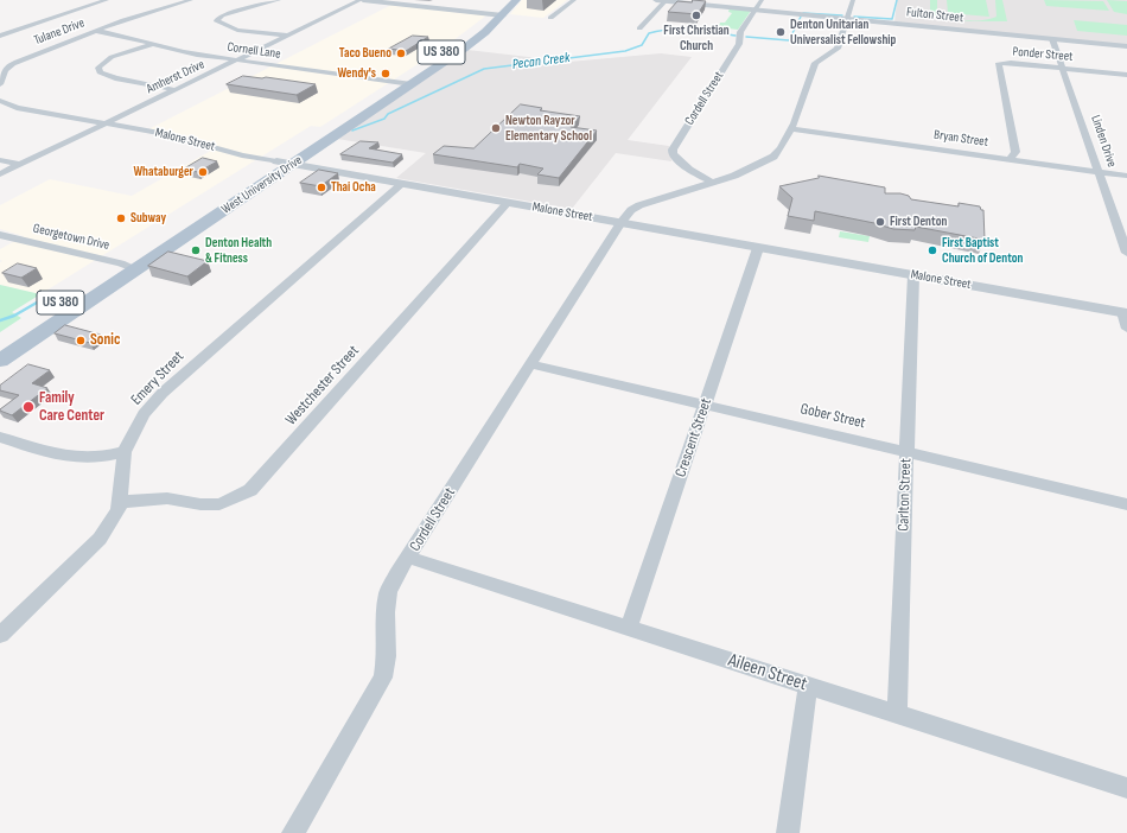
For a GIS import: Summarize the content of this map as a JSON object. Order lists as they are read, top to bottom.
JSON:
{
  "streets": {
    "main road": ["US 380", "West University Drive"],
    "street": [
      "Fulton Street",
      "Tulane Drive",
      "Cornell Lane",
      "Ponder Street",
      "Amherst Drive",
      "Cordell Street",
      "Bryan Street",
      "Malone Street",
      "Linden Drive",
      "Georgetown Drive",
      "Emery Street",
      "Westchester Street",
      "Gober Street",
      "Crescent Street",
      "Carlton Street",
      "Aileen Street"
    ]
  },
  "crossings": [
    ["Fulton Street", "Cordell Street"],
    ["Fulton Street", "Linden Drive"],
    ["Tulane Drive", "Cornell Lane"],
    ["Cornell Lane", "Amherst Drive"],
    ["Cornell Lane", "West University Drive"],
    ["Ponder Street", "Bryan Street"],
    ["Ponder Street", "Linden Drive"],
    ["Amherst Drive", "Malone Street"],
    ["Cordell Street", "Malone Street"],
    ["Cordell Street", "Gober Street"],
    ["Cordell Street", "Aileen Street"],
    ["Bryan Street", "Linden Drive"],
    ["Malone Street", "West University Drive"],
    ["Malone Street", "Emery Street"],
    ["Malone Street", "Westchester Street"],
    ["Malone Street", "Crescent Street"],
    ["Malone Street", "Carlton Street"],
    ["West University Drive", "Georgetown Drive"],
    ["Emery Street", "Westchester Street"],
    ["Gober Street", "Crescent Street"],
    ["Gober Street", "Carlton Street"],
    ["Crescent Street", "Aileen Street"],
    ["Carlton Street", "Aileen Street"]
  ],
  "water": ["Pecan Creek"],
  "places": [
    "First Christian Church",
    "Denton Unitarian Universalist Fellowship",
    "Taco Bueno",
    "Wendy's",
    "Newton Rayzor Elementary School",
    "Whataburger",
    "Thai Ocha",
    "Subway",
    "First Denton",
    "Denton Health & Fitness",
    "First Baptist Church of Denton",
    "Sonic",
    "Family Care Center"
  ]
}
